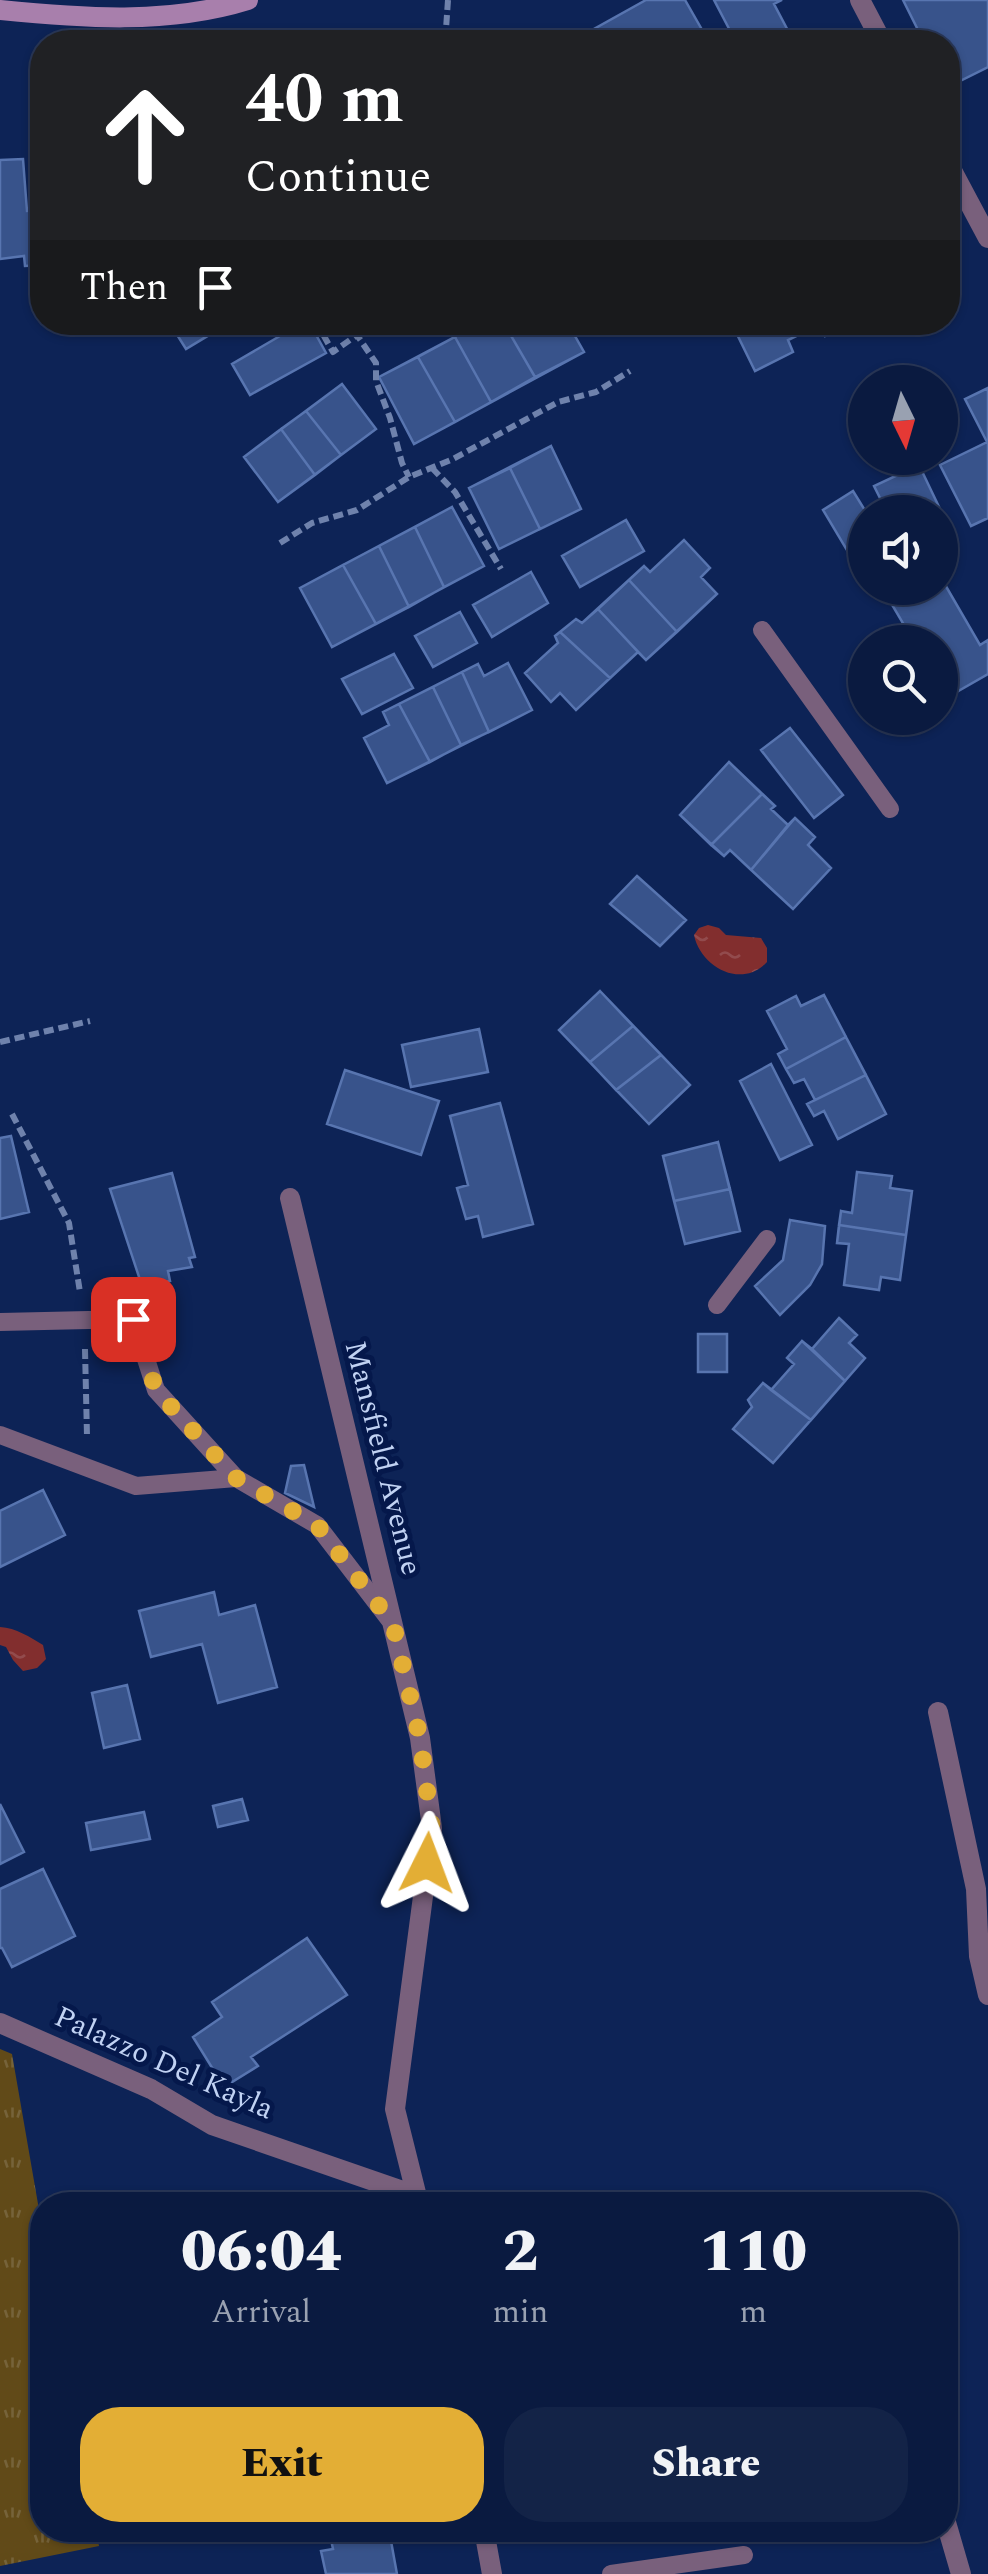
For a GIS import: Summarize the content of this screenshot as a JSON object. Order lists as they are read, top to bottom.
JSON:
{
  "streets": {
    "street": ["Mansfield Avenue", "Palazzo Del Kayla"]
  },
  "north": "bottom",
  "page": {
    "turn": ["40 m", "Continue"],
    "then": "Then",
    "eta": [
      "06:04",
      "Arrival",
      "2",
      "min",
      "110",
      "m"
    ],
    "buttons": ["Exit", "Share"]
  }
}
